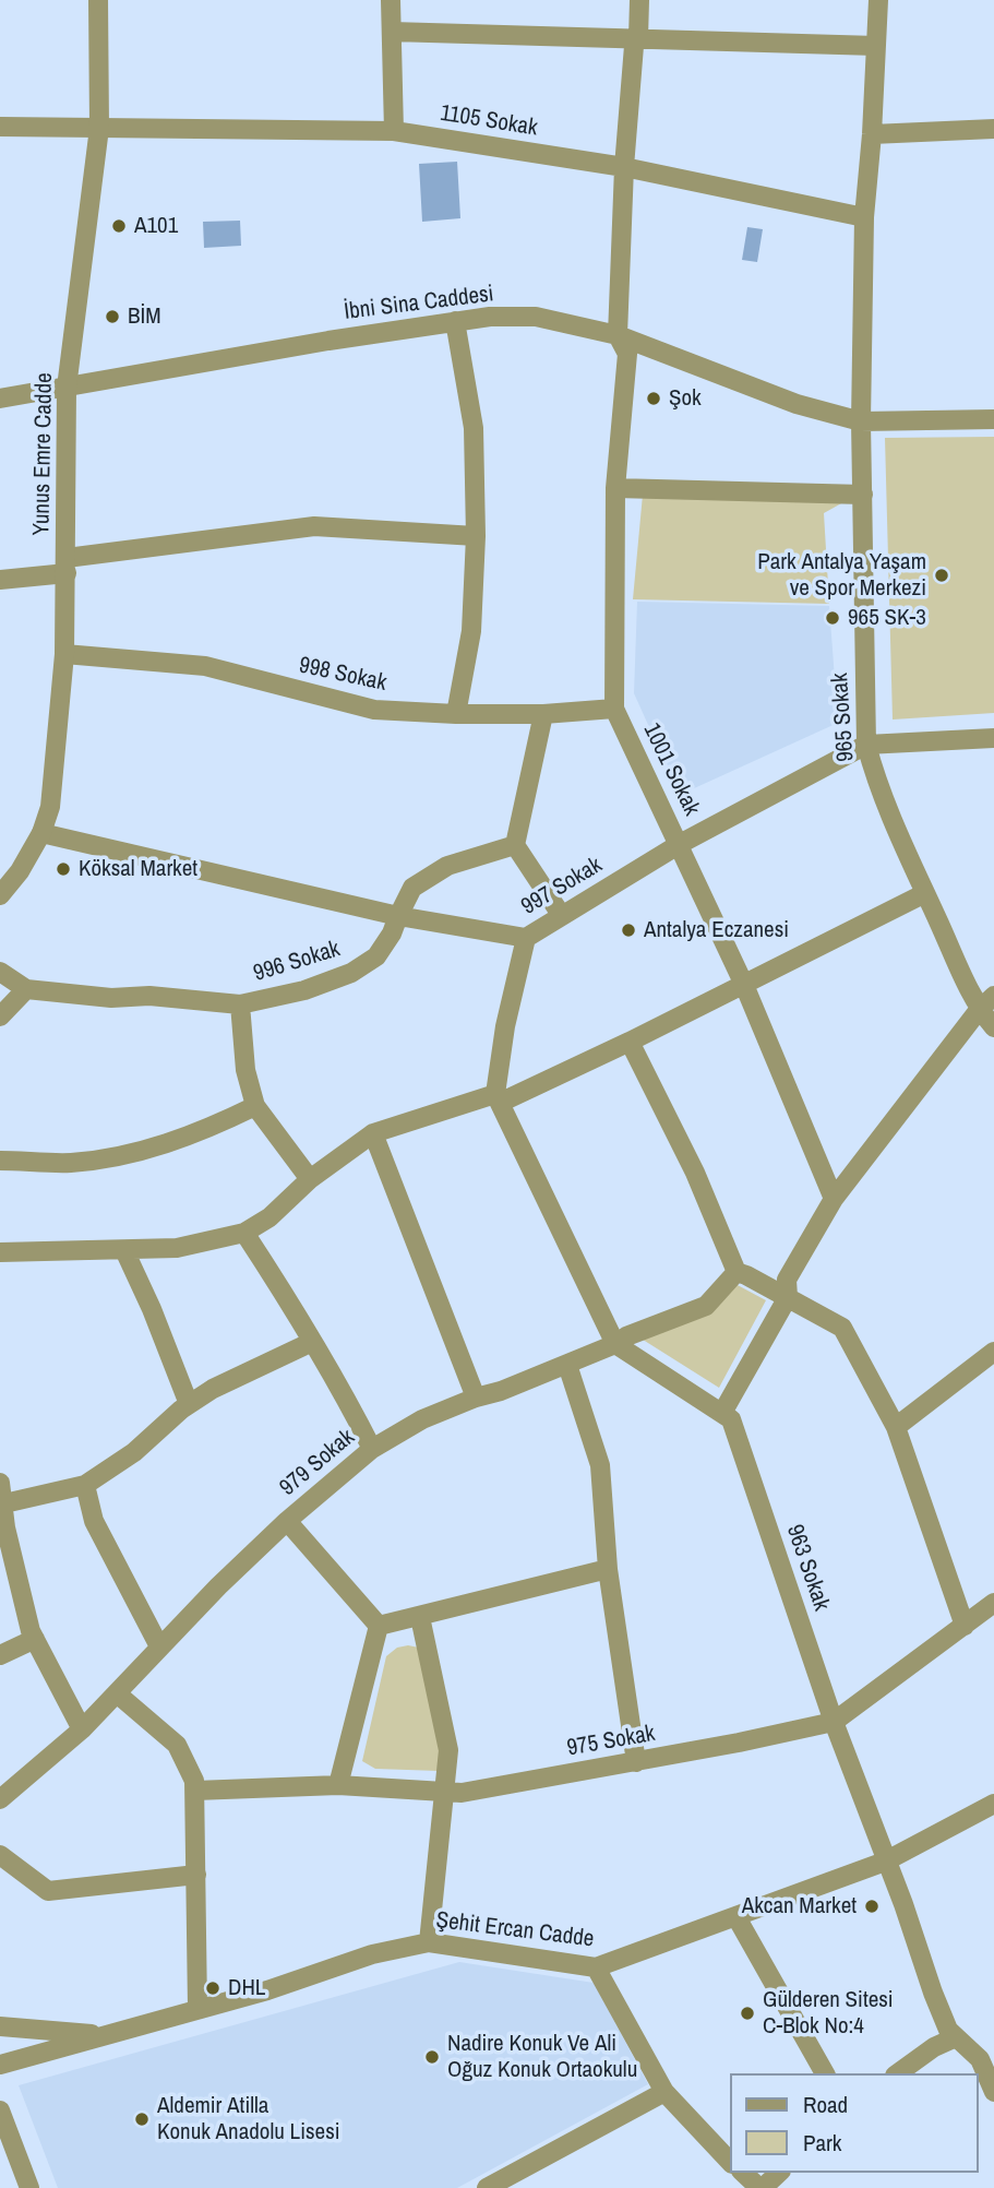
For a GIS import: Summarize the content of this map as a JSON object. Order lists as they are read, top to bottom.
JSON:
{
  "streets": {
    "street": [
      "1105 Sokak",
      "İbni Sina Caddesi",
      "Yunus Emre Cadde",
      "998 Sokak",
      "965 Sokak",
      "1001 Sokak",
      "997 Sokak",
      "996 Sokak",
      "979 Sokak",
      "963 Sokak",
      "975 Sokak",
      "Şehit Ercan Cadde"
    ]
  },
  "crossings": [
    ["1105 Sokak", "Yunus Emre Cadde"],
    ["1105 Sokak", "965 Sokak"],
    ["1105 Sokak", "1001 Sokak"],
    ["İbni Sina Caddesi", "Yunus Emre Cadde"],
    ["İbni Sina Caddesi", "965 Sokak"],
    ["İbni Sina Caddesi", "1001 Sokak"],
    ["Yunus Emre Cadde", "998 Sokak"],
    ["Yunus Emre Cadde", "997 Sokak"],
    ["998 Sokak", "1001 Sokak"],
    ["965 Sokak", "997 Sokak"],
    ["1001 Sokak", "997 Sokak"],
    ["997 Sokak", "996 Sokak"],
    ["979 Sokak", "963 Sokak"],
    ["963 Sokak", "975 Sokak"],
    ["963 Sokak", "Şehit Ercan Cadde"]
  ],
  "places": [
    "A101",
    "BİM",
    "Şok",
    "Park Antalya Yaşam ve Spor Merkezi",
    "965 SK-3",
    "Köksal Market",
    "Antalya Eczanesi",
    "Akcan Market",
    "DHL",
    "Gülderen Sitesi C-Blok No:4",
    "Nadire Konuk Ve Ali Oğuz Konuk Ortaokulu",
    "Aldemir Atilla Konuk Anadolu Lisesi"
  ],
  "legend": ["Road", "Park"]
}
